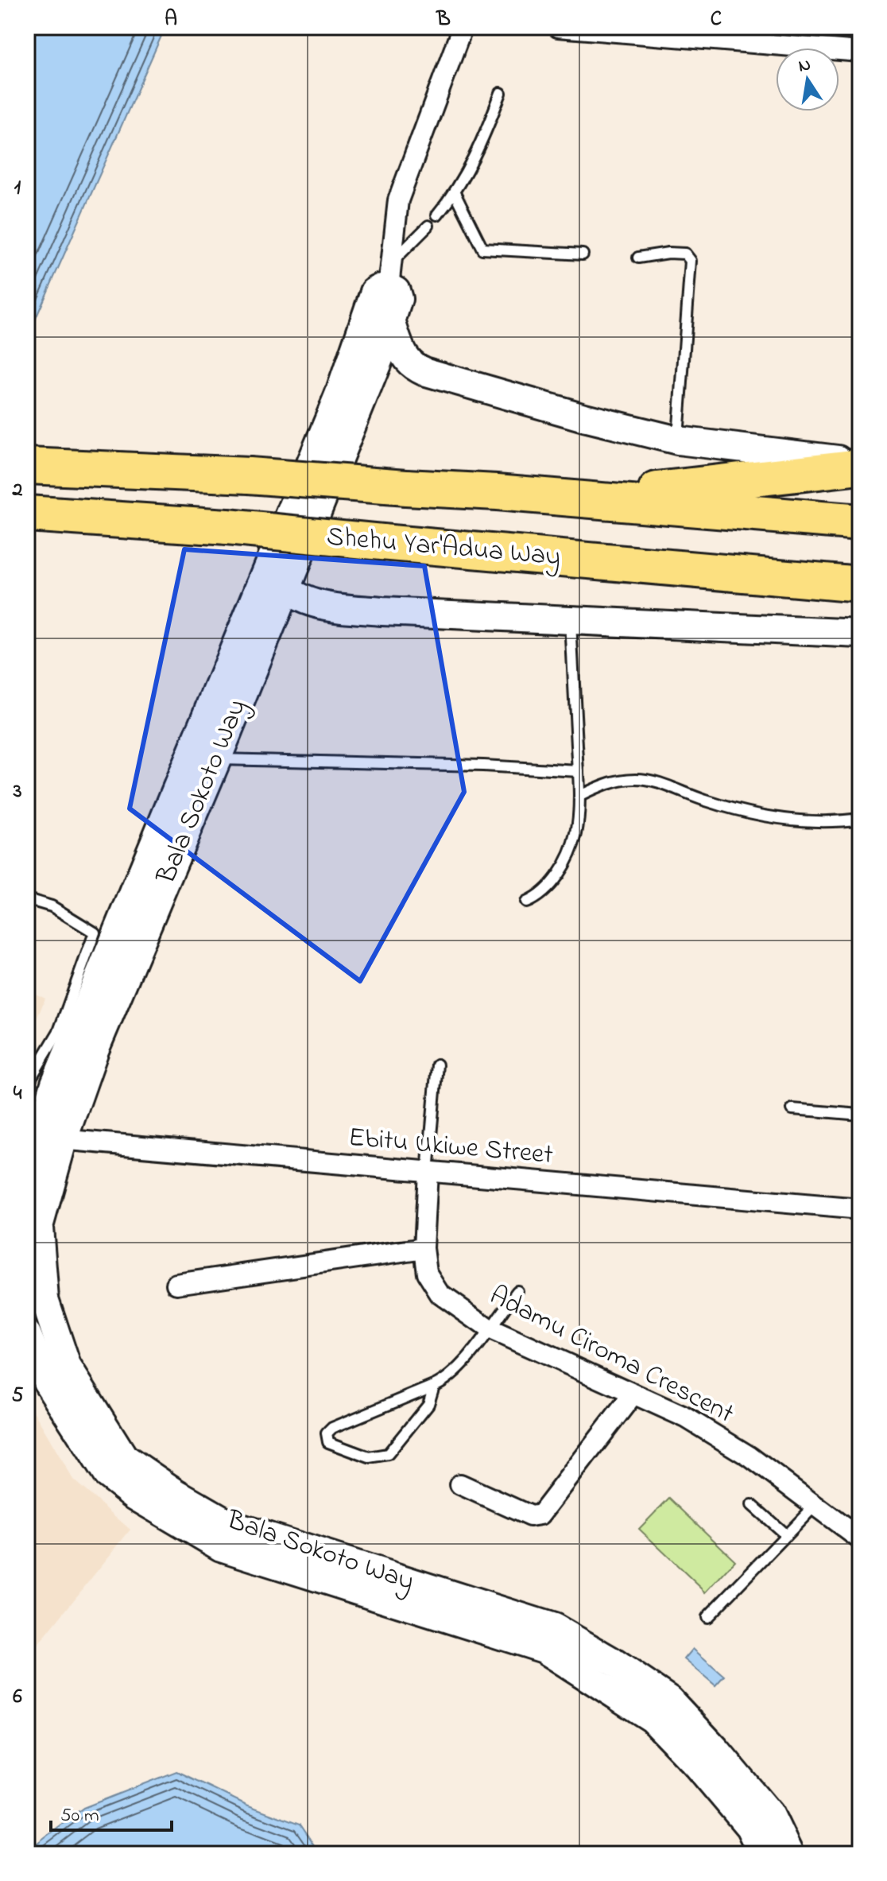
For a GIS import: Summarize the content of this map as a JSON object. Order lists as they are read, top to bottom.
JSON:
{
  "streets": {
    "highway": ["Shehu Yar'Adua Way"],
    "street": ["Bala Sokoto Way", "Ebitu Ukiwe Street", "Adamu Ciroma Crescent"]
  },
  "crossings": [
    ["Bala Sokoto Way", "Ebitu Ukiwe Street"],
    ["Ebitu Ukiwe Street", "Adamu Ciroma Crescent"]
  ],
  "scale_bar": "50 m",
  "north": "top",
  "grid": {
    "columns": ["A", "B", "C"],
    "rows": [
      "1",
      "2",
      "3",
      "4",
      "5",
      "6"
    ]
  }
}
